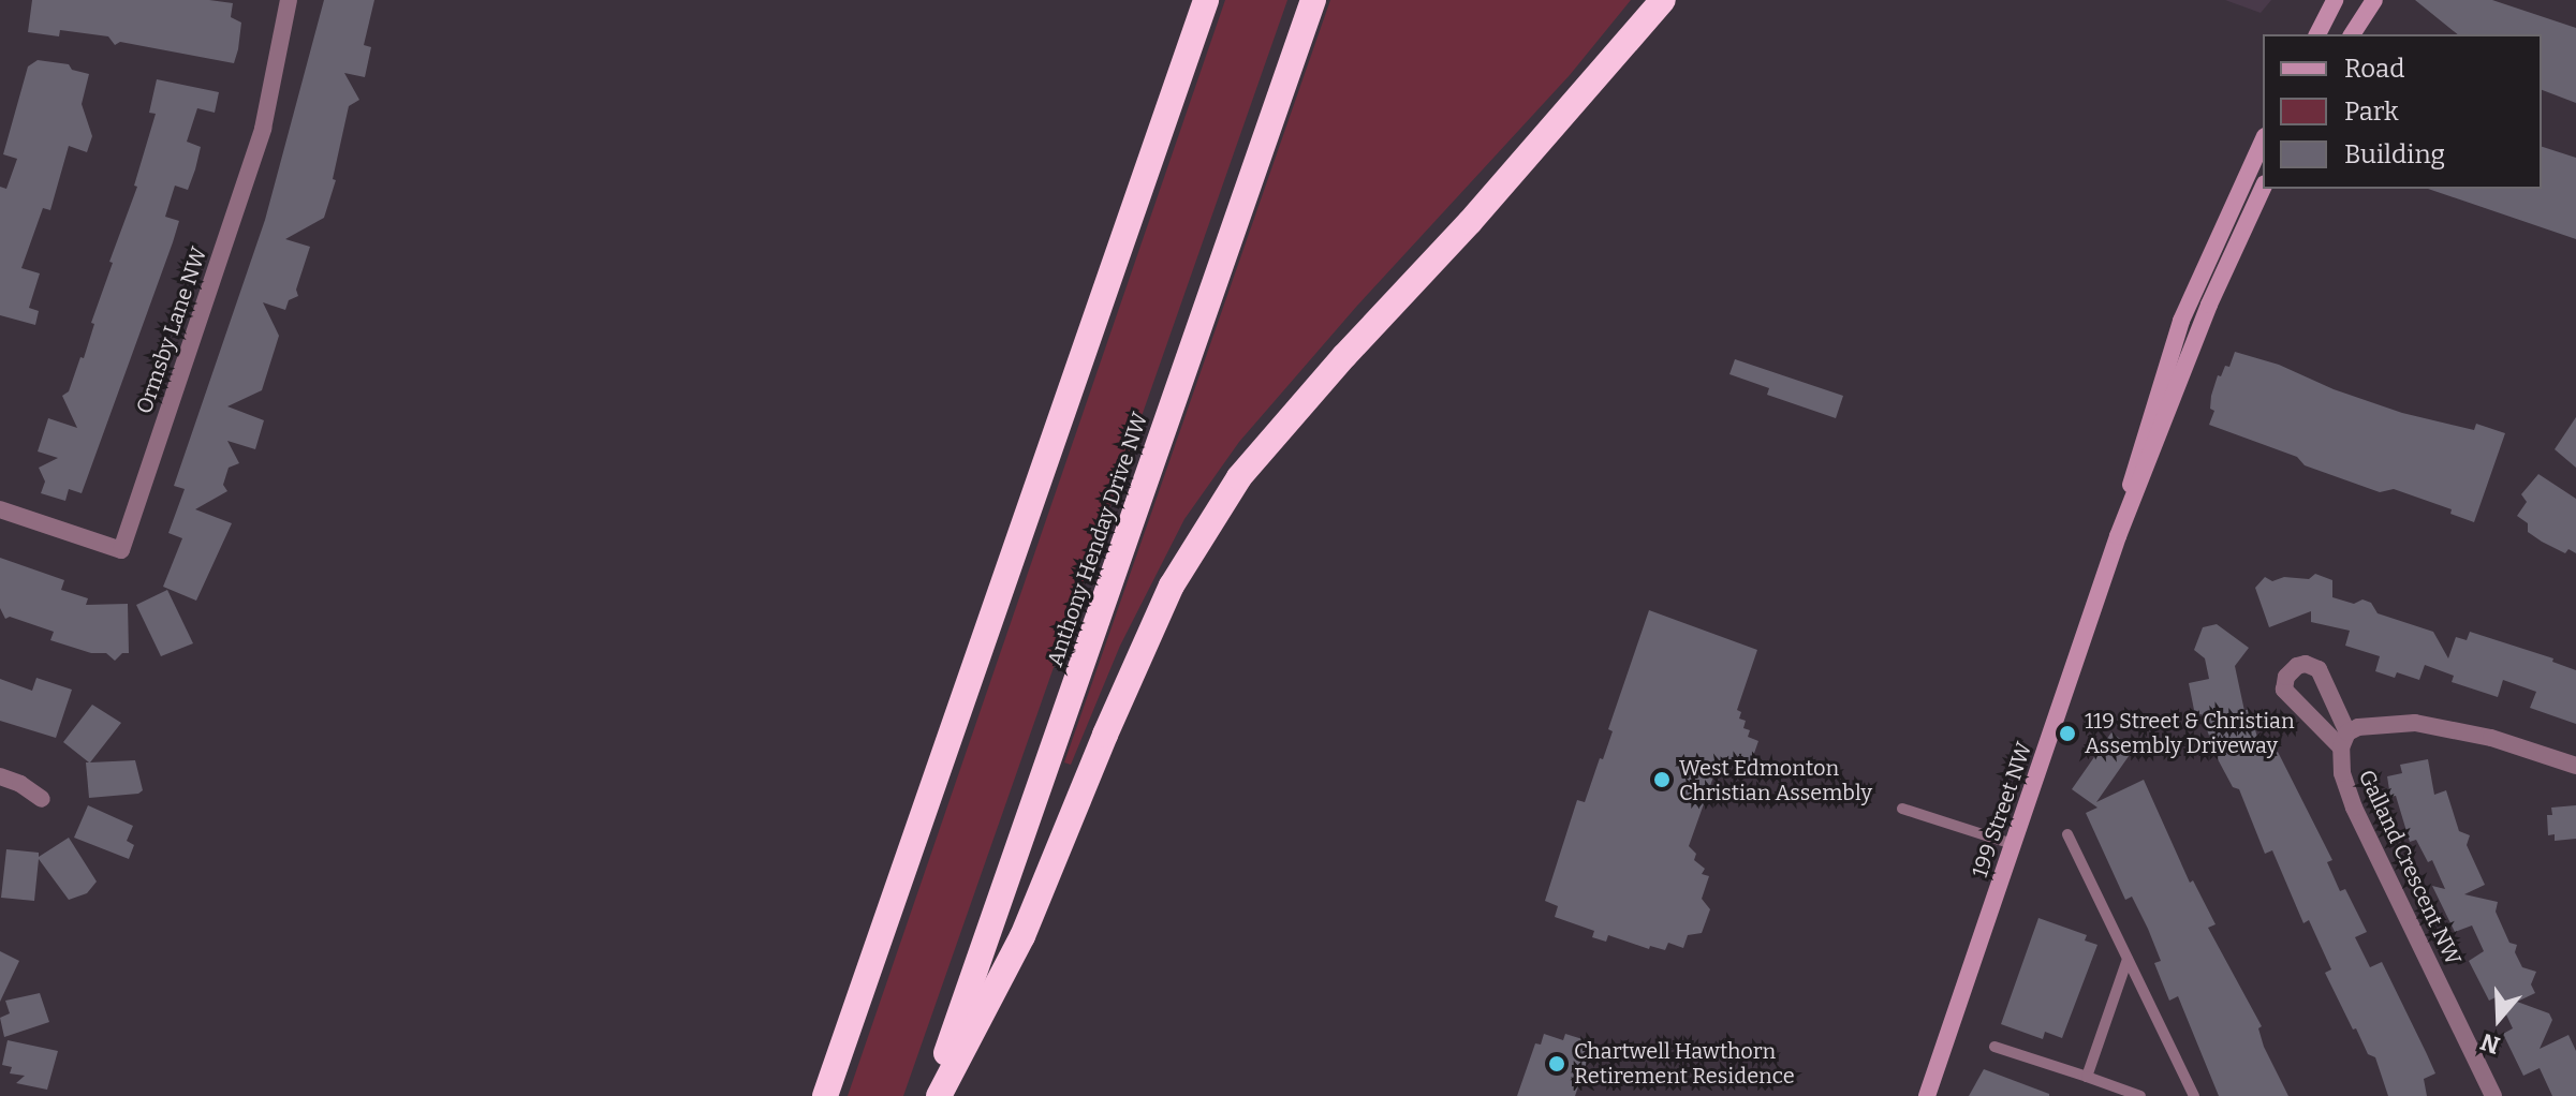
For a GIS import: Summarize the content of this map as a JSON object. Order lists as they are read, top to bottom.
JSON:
{
  "streets": {
    "highway": ["Anthony Henday Drive NW"],
    "main road": ["199 Street NW"],
    "street": ["Ormsby Lane NW", "Galland Crescent NW"]
  },
  "places": ["119 Street & Christian Assembly Driveway", "West Edmonton Christian Assembly", "Chartwell Hawthorn Retirement Residence"],
  "legend": ["Road", "Park", "Building"],
  "north": "bottom"
}
